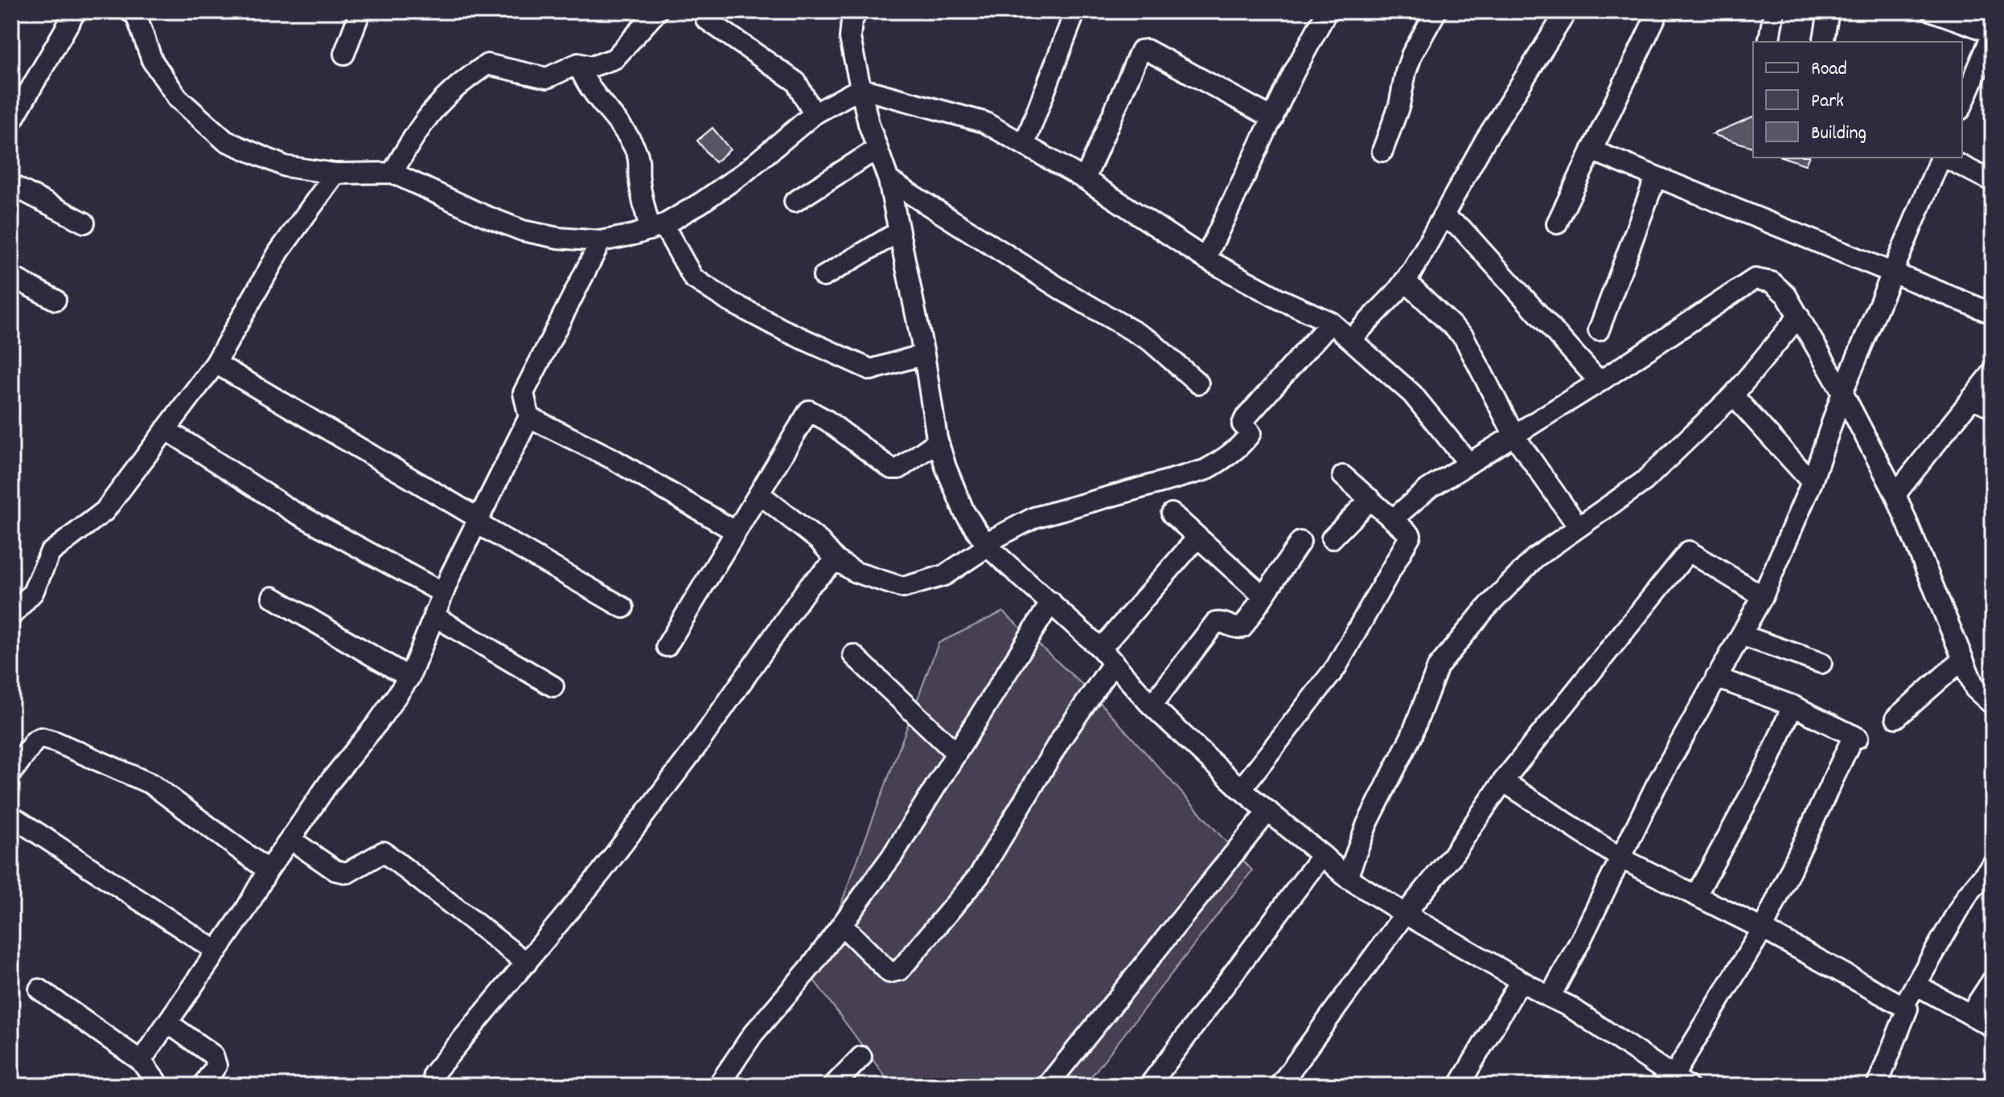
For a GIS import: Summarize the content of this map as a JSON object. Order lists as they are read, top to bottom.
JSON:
{
  "legend": ["Road", "Park", "Building"]
}
